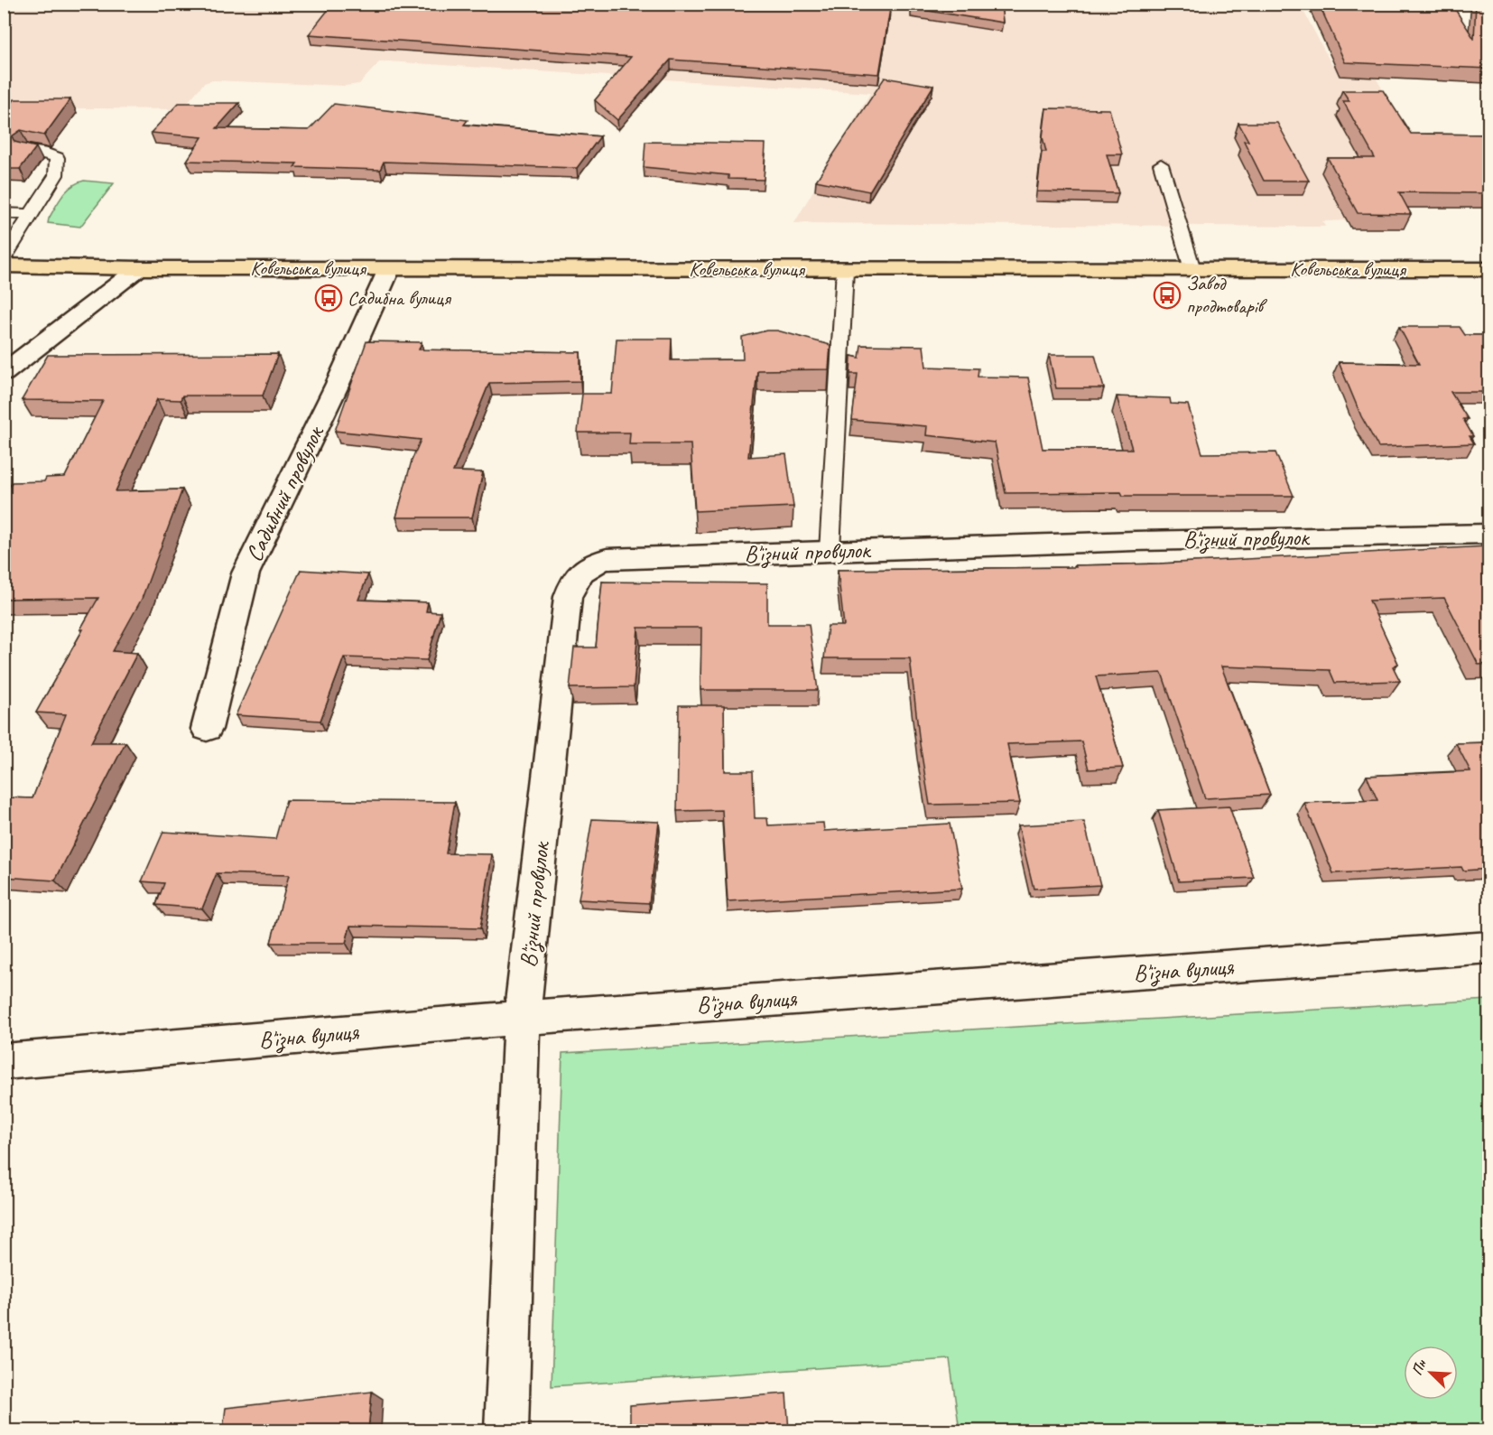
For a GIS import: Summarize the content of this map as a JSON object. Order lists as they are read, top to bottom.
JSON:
{
  "streets": {
    "main road": ["Ковельська вулиця"],
    "street": ["Садибний провулок", "В'їзний провулок", "В'їзна вулиця"]
  },
  "crossings": [
    ["Ковельська вулиця", "Садибний провулок"],
    ["В'їзний провулок", "В'їзна вулиця"]
  ],
  "places": {
    "bus stop": ["Завод продтоварів", "Садибна вулиця"]
  },
  "north": "top left"
}
